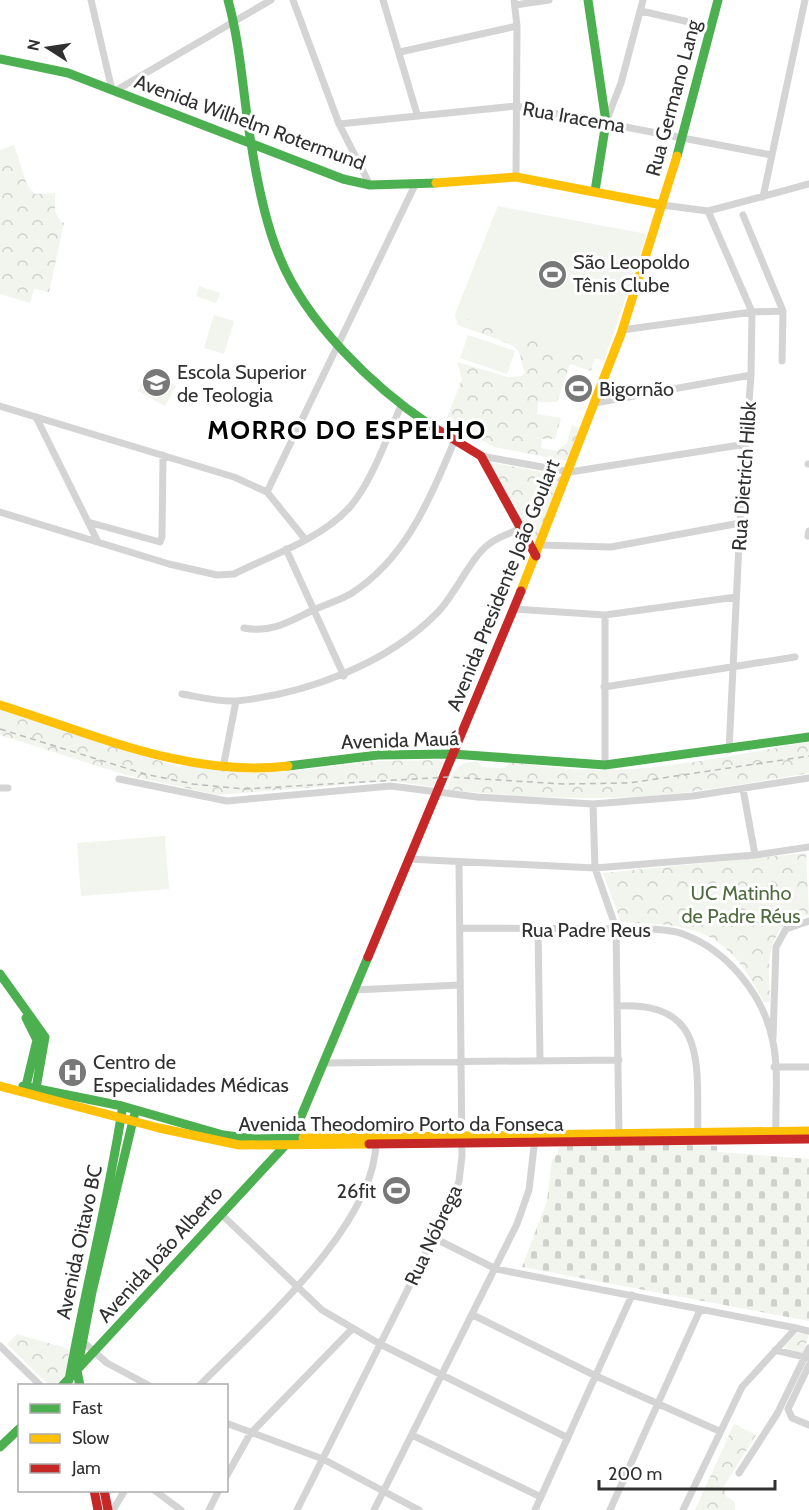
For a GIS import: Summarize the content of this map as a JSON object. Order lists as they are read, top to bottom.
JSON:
{
  "streets": {
    "street": [
      "Rua Germano Lang",
      "Rua Iracema",
      "Avenida Wilhelm Rotermund",
      "Rua Dietrich Hilbk",
      "Avenida Presidente João Goulart",
      "Avenida Mauá",
      "Rua Padre Reus",
      "Avenida Theodomiro Porto da Fonseca",
      "Rua Nóbrega",
      "Avenida Oitavo BC",
      "Avenida João Alberto"
    ]
  },
  "crossings": [
    ["Rua Germano Lang", "Rua Iracema"],
    ["Rua Germano Lang", "Avenida Wilhelm Rotermund"],
    ["Rua Germano Lang", "Avenida Presidente João Goulart"],
    ["Avenida Wilhelm Rotermund", "Rua Dietrich Hilbk"],
    ["Avenida Wilhelm Rotermund", "Avenida Presidente João Goulart"],
    ["Rua Dietrich Hilbk", "Avenida Mauá"],
    ["Avenida Presidente João Goulart", "Avenida Mauá"],
    ["Avenida Presidente João Goulart", "Avenida Theodomiro Porto da Fonseca"],
    ["Avenida Presidente João Goulart", "Avenida João Alberto"],
    ["Rua Padre Reus", "Avenida Theodomiro Porto da Fonseca"],
    ["Rua Padre Reus", "Rua Nóbrega"],
    ["Avenida Theodomiro Porto da Fonseca", "Rua Nóbrega"],
    ["Avenida Theodomiro Porto da Fonseca", "Avenida Oitavo BC"],
    ["Avenida Theodomiro Porto da Fonseca", "Avenida João Alberto"],
    ["Avenida Oitavo BC", "Avenida João Alberto"]
  ],
  "districts": ["MORRO DO ESPELHO"],
  "parks": ["UC Matinho de Padre Réus"],
  "places": {
    "sports": ["São Leopoldo Tênis Clube", "Bigornão", "26fit"],
    "school or university": ["Escola Superior de Teologia"],
    "hospital": ["Centro de Especialidades Médicas"]
  },
  "legend": ["Fast", "Slow", "Jam"],
  "scale_bar": "200 m",
  "north": "left"
}
